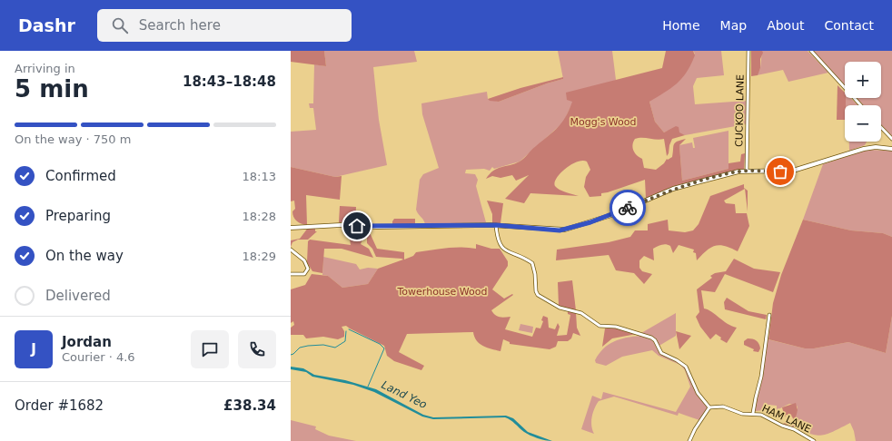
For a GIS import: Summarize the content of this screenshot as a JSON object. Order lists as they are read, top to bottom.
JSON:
{
  "streets": {
    "street": ["CUCKOO LANE", "HAM LANE"]
  },
  "water": ["Land Yeo"],
  "parks": ["Mogg's Wood", "Towerhouse Wood"],
  "page": {
    "header": "Dashr",
    "search": "Search here",
    "nav": [
      "Home",
      "Map",
      "About",
      "Contact"
    ],
    "heading": ["5 min", "Arriving in", "18:43–18:48"],
    "panel": [
      "Jordan",
      "Courier · 4.6",
      "Order #1682",
      "£38.34"
    ],
    "map_buttons": ["+", "−"],
    "bar": "On the way · 750 m",
    "list": [
      ["Confirmed", "18:13"],
      ["Preparing", "18:28"],
      ["On the way", "18:29"],
      "Delivered"
    ],
    "round": "J"
  }
}
